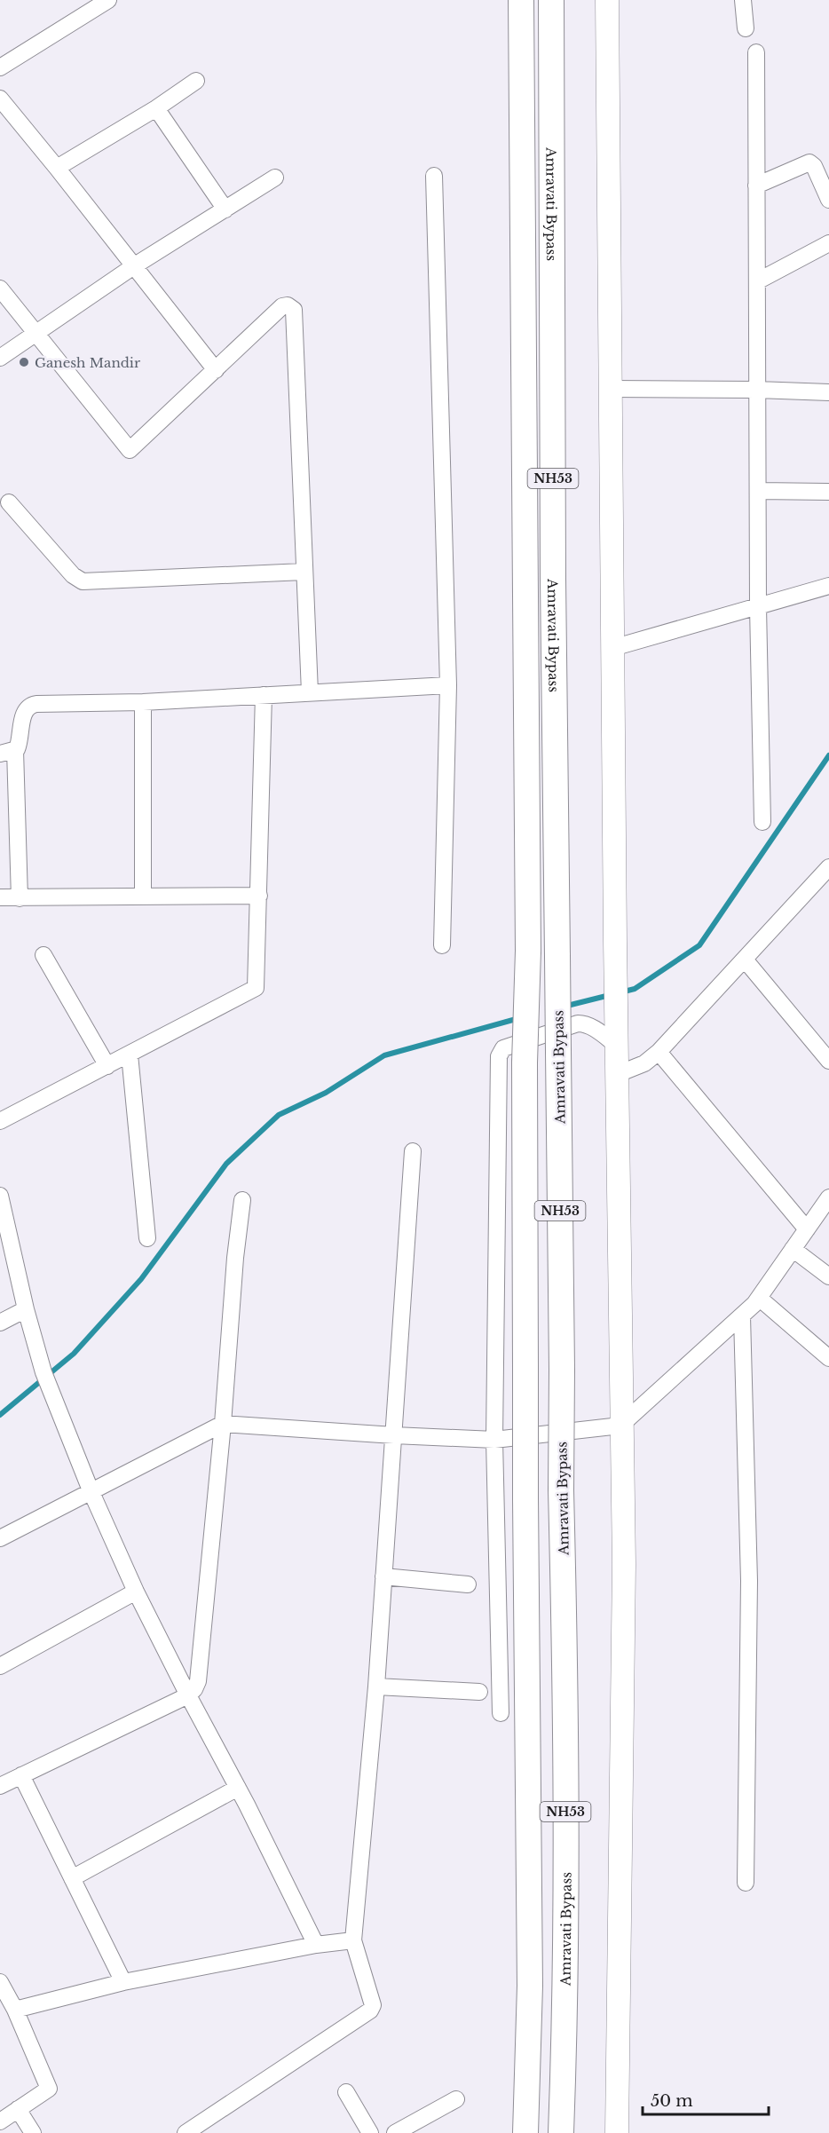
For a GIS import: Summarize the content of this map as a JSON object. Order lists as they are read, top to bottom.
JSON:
{
  "streets": {
    "highway": ["Amravati Bypass", "NH53"]
  },
  "places": ["Ganesh Mandir"],
  "scale_bar": "50 m"
}
